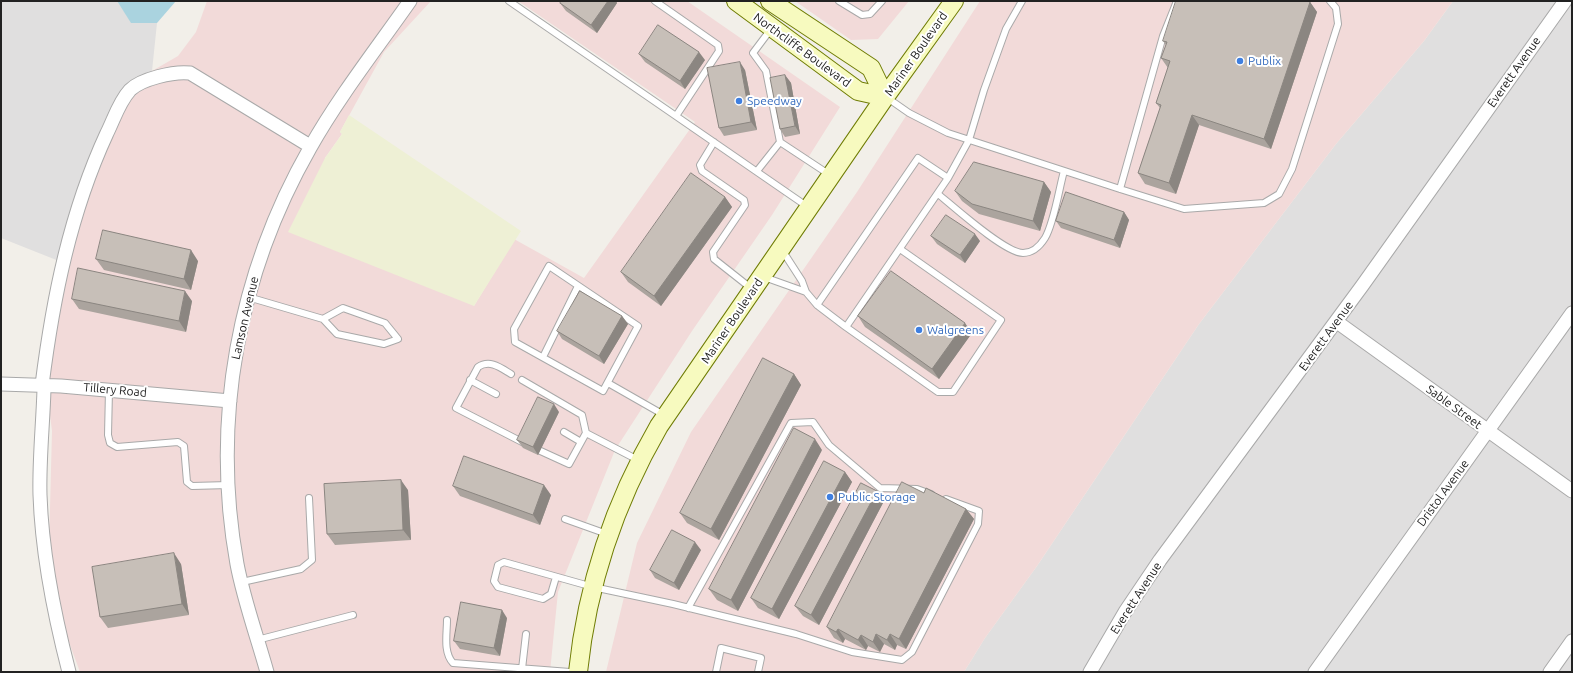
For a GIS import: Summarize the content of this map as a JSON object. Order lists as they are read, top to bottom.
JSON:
{
  "streets": {
    "main road": ["Northcliffe Boulevard", "Mariner Boulevard"],
    "street": [
      "Everett Avenue",
      "Lamson Avenue",
      "Tillery Road",
      "Sable Street",
      "Dristol Avenue"
    ]
  },
  "crossings": [
    ["Northcliffe Boulevard", "Mariner Boulevard"],
    ["Everett Avenue", "Sable Street"],
    ["Lamson Avenue", "Tillery Road"],
    ["Sable Street", "Dristol Avenue"]
  ],
  "places": [
    "Publix",
    "Speedway",
    "Walgreens",
    "Public Storage"
  ]
}
